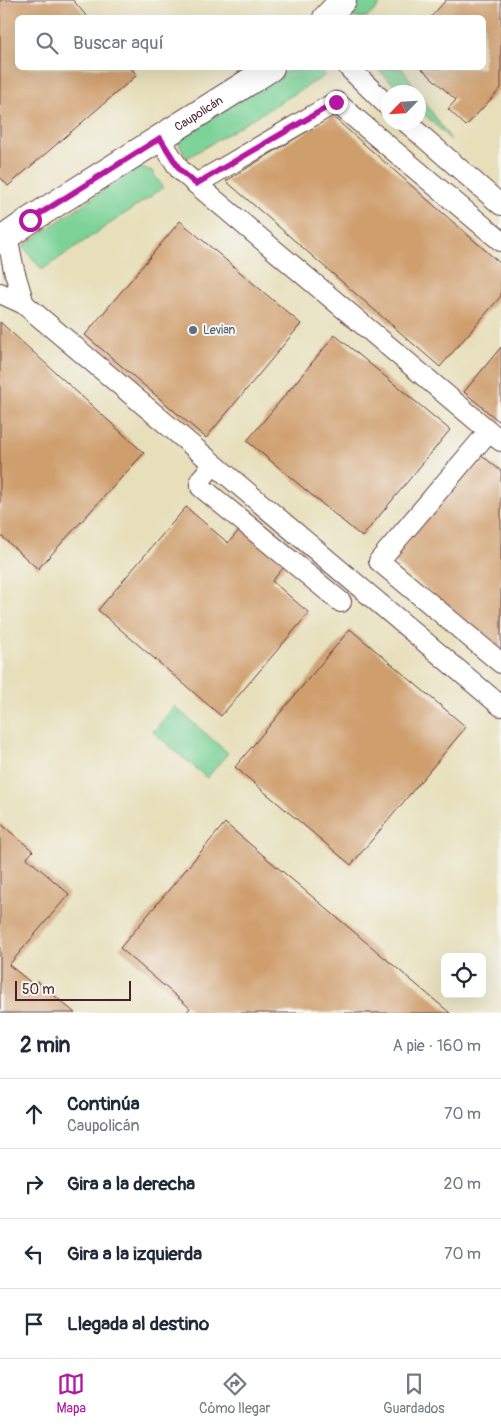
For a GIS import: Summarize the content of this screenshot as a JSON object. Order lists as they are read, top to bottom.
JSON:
{
  "streets": {
    "main road": ["Caupolicán"]
  },
  "places": ["Levian"],
  "scale_bar": "50 m",
  "north": "bottom left",
  "page": {
    "search": "Buscar aquí",
    "scale": "50 m",
    "heading": ["2 min", "A pie · 160 m"],
    "list": [
      ["Continúa", "Caupolicán", "70 m"],
      ["Gira a la derecha", "20 m"],
      ["Gira a la izquierda", "70 m"],
      "Llegada al destino"
    ],
    "nav": ["Mapa", "Cómo llegar", "Guardados"]
  }
}
